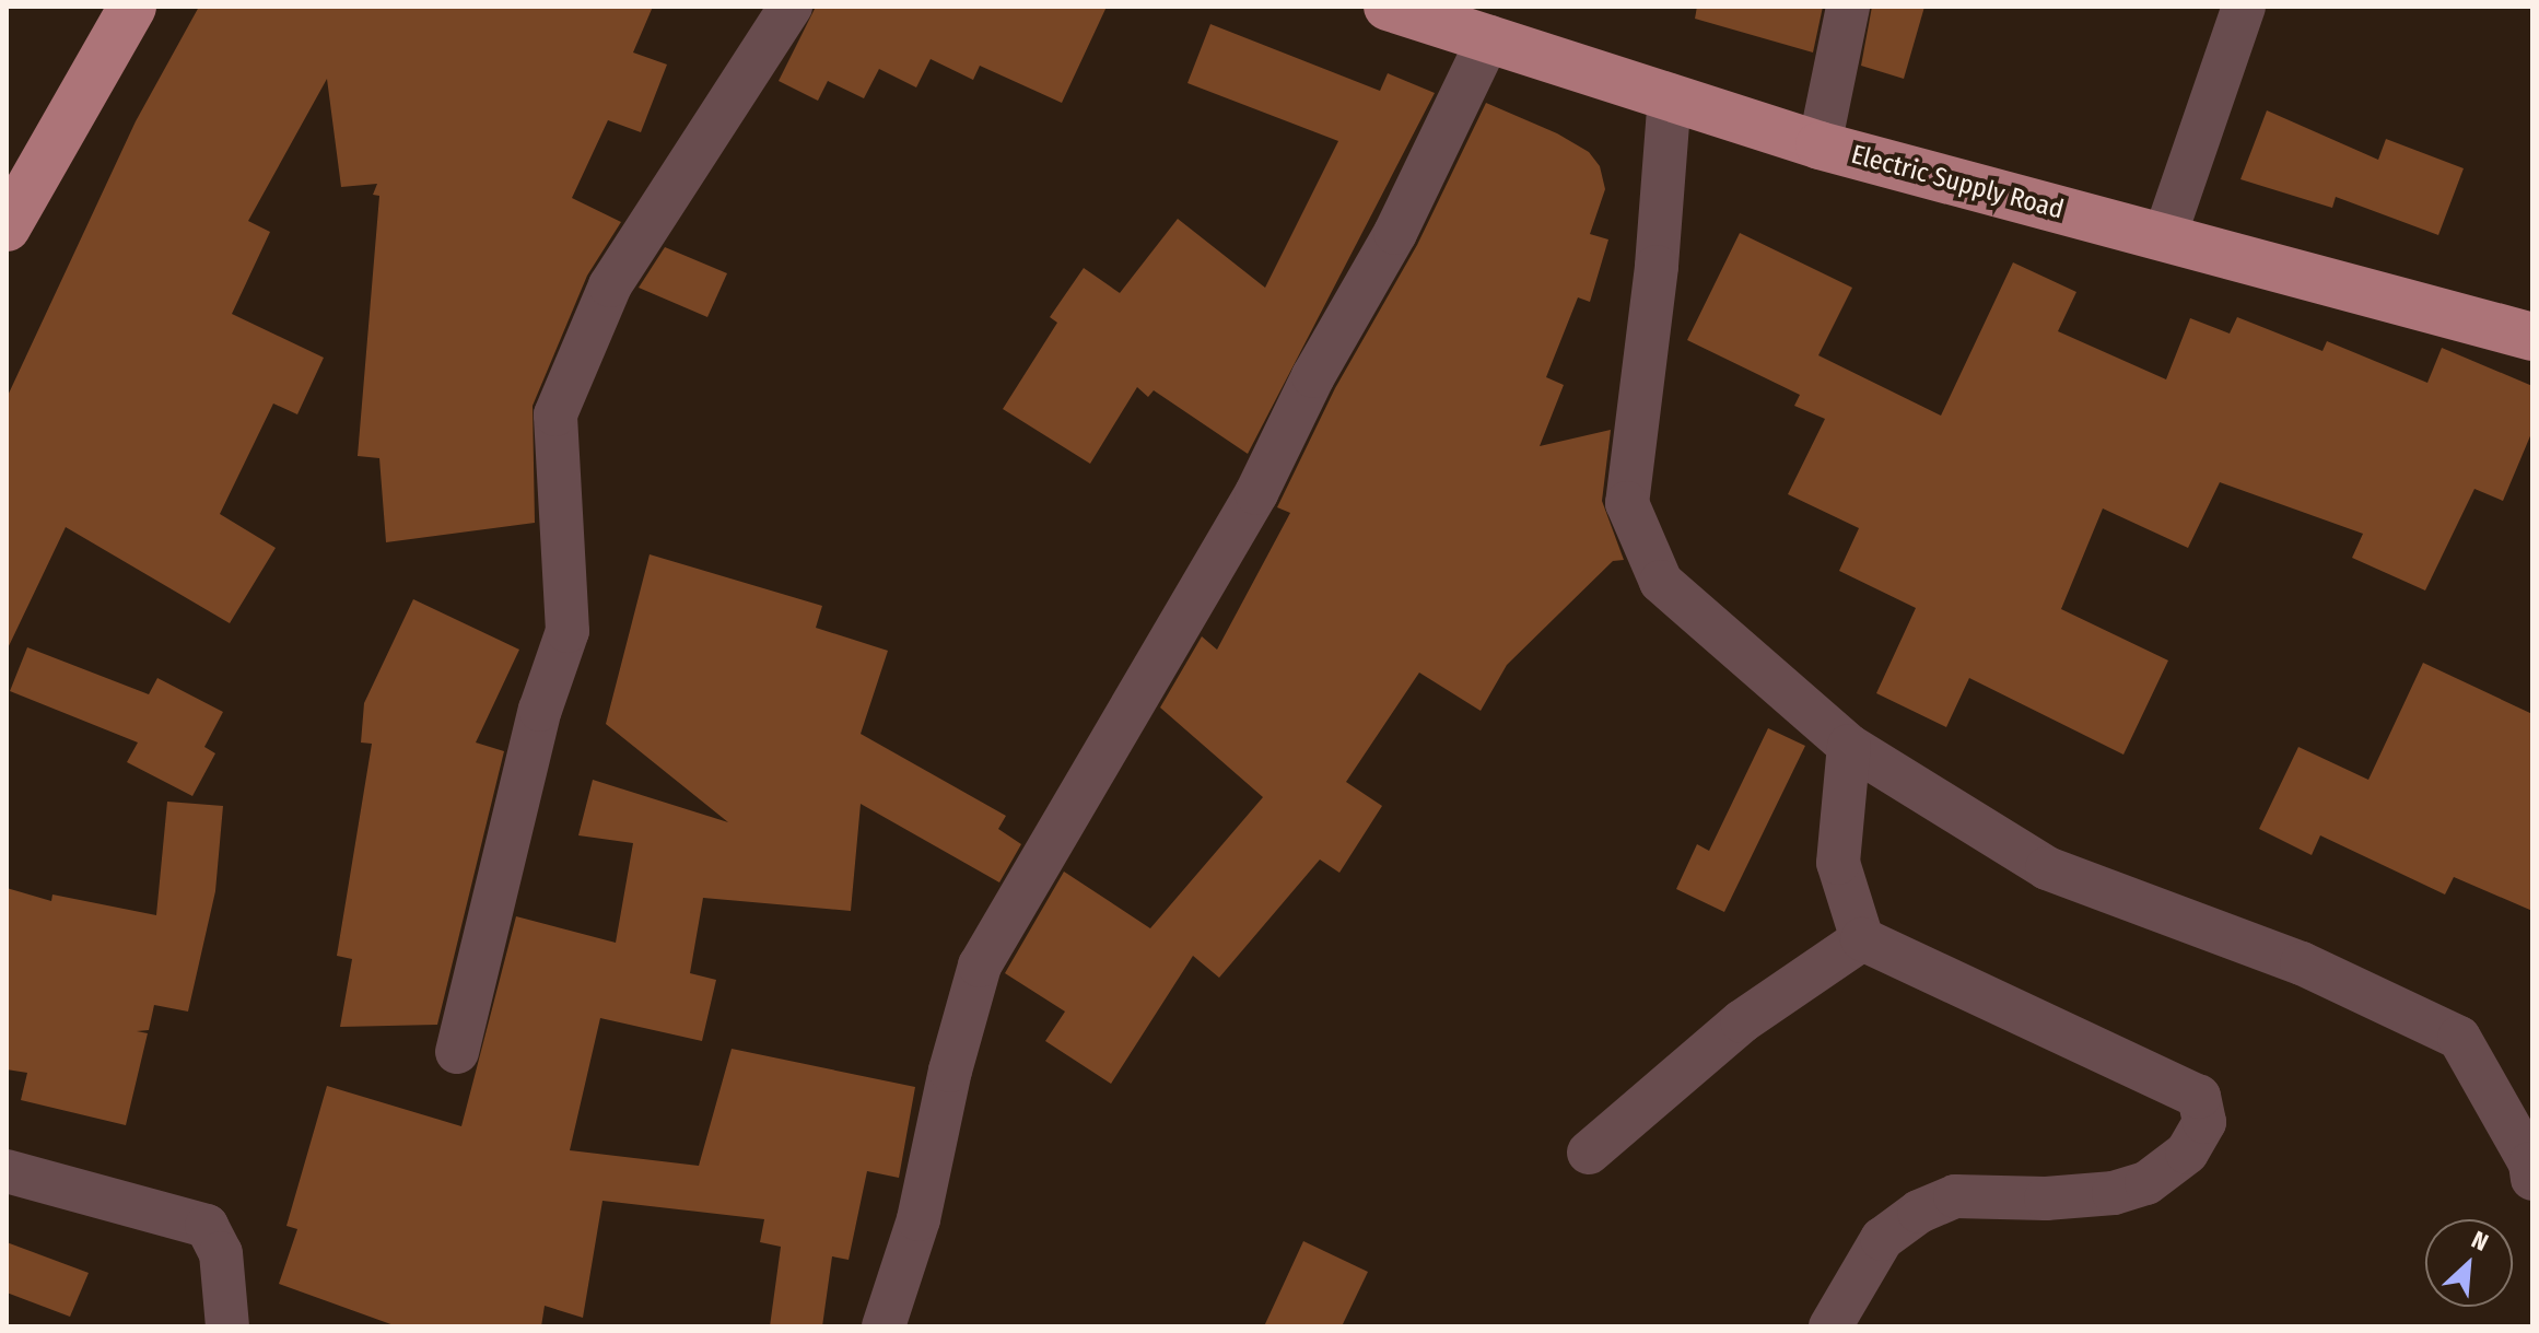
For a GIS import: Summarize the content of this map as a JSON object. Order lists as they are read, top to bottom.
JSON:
{
  "streets": {
    "main road": ["Electric Supply Road"]
  },
  "north": "top right"
}
